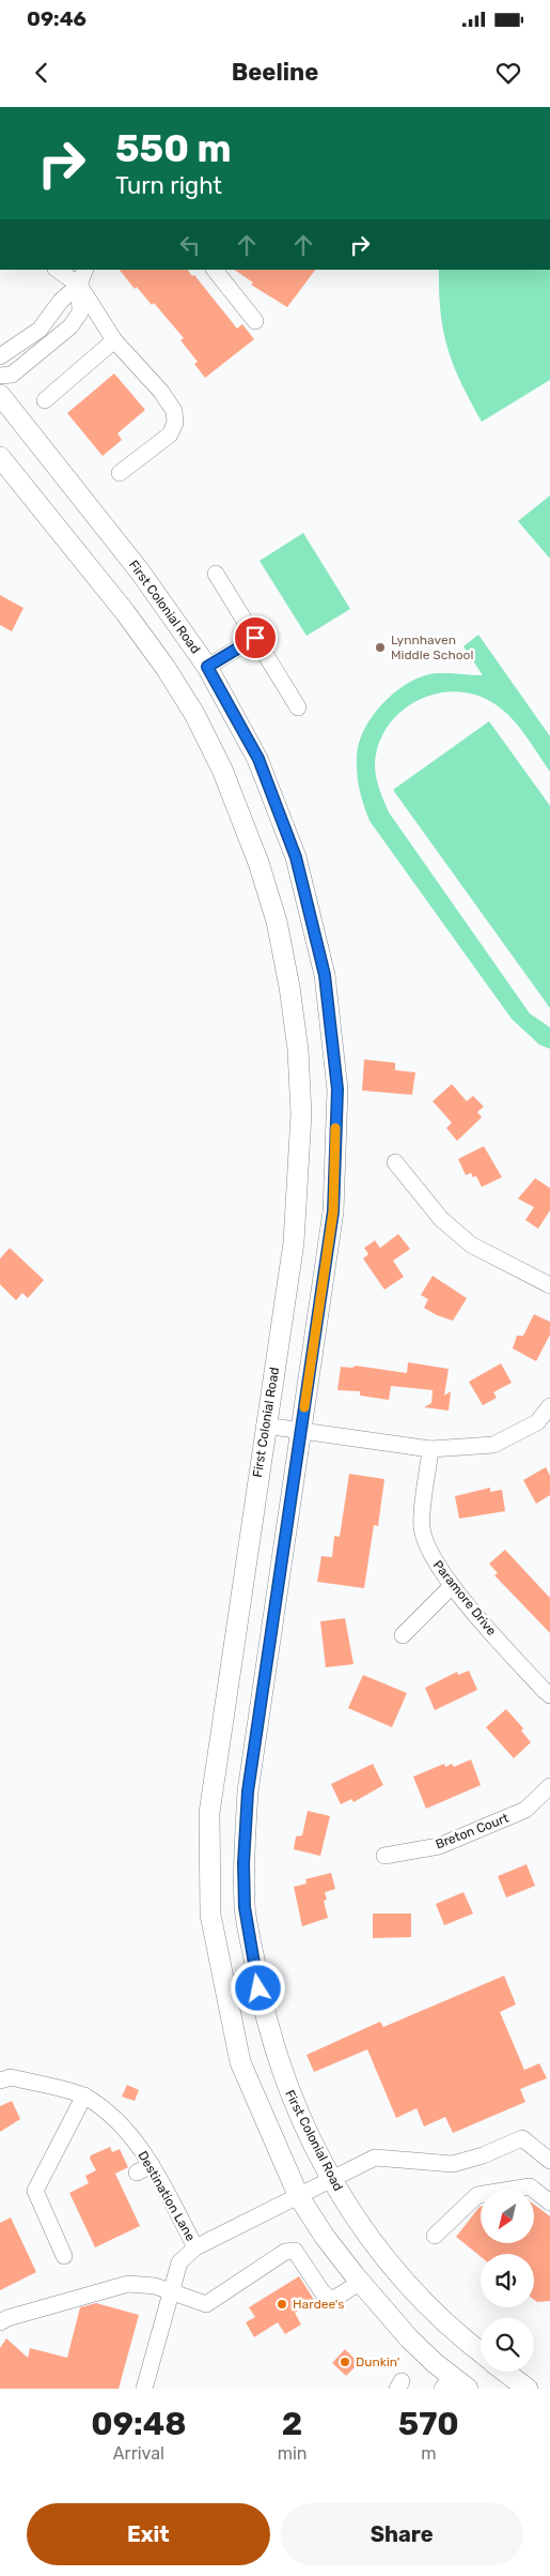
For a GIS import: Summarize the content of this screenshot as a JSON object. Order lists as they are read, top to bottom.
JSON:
{
  "streets": {
    "main road": ["First Colonial Road"],
    "street": ["Paramore Drive", "Breton Court", "Destination Lane"]
  },
  "crossings": [
    ["First Colonial Road", "Destination Lane"]
  ],
  "places": ["Lynnhaven Middle School", "Hardee's", "Dunkin'"],
  "north": "bottom left",
  "page": {
    "status": "09:46",
    "header": "Beeline",
    "turn": ["550 m", "Turn right"],
    "eta": [
      "09:48",
      "Arrival",
      "2",
      "min",
      "570",
      "m"
    ],
    "buttons": ["Exit", "Share"]
  }
}
